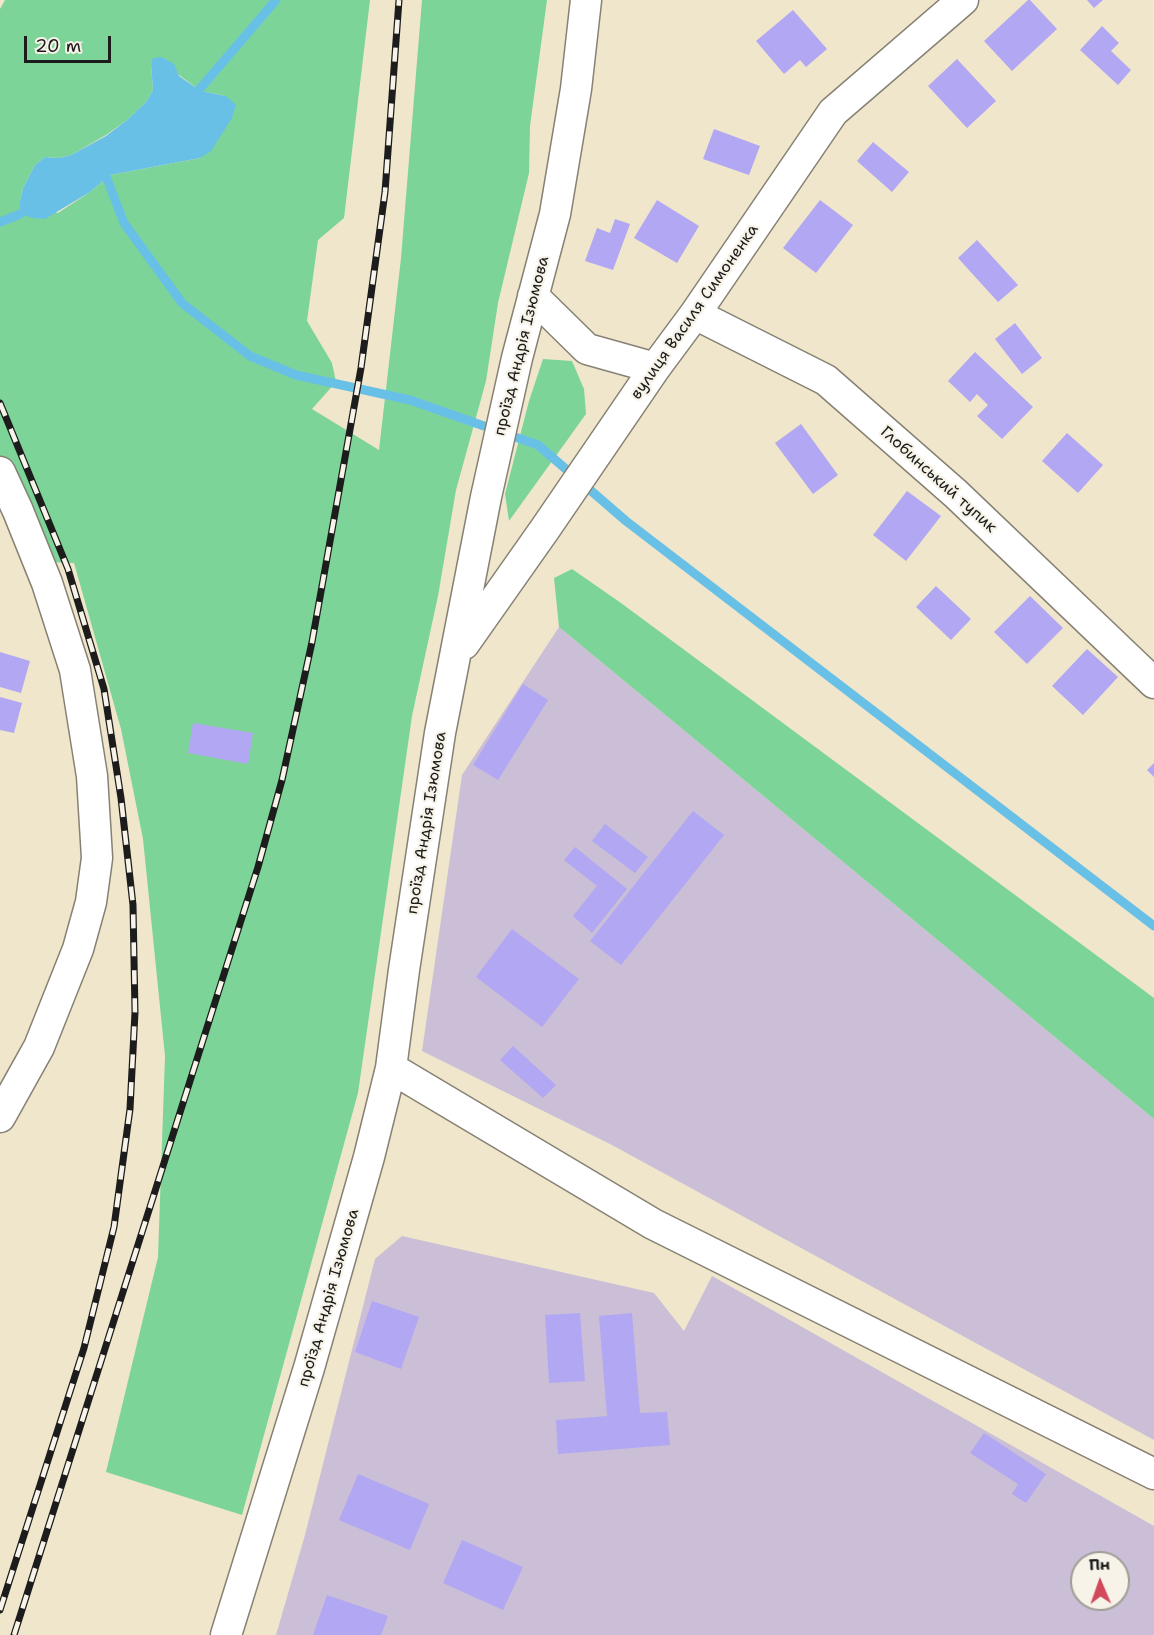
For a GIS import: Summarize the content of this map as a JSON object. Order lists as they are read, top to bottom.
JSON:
{
  "streets": {
    "street": ["вулиця Василя Симоненка", "проїзд Андрія Ізюмова", "Глобинський тупик"]
  },
  "crossings": [
    ["вулиця Василя Симоненка", "проїзд Андрія Ізюмова"],
    ["вулиця Василя Симоненка", "Глобинський тупик"]
  ],
  "scale_bar": "20 m",
  "north": "top"
}
